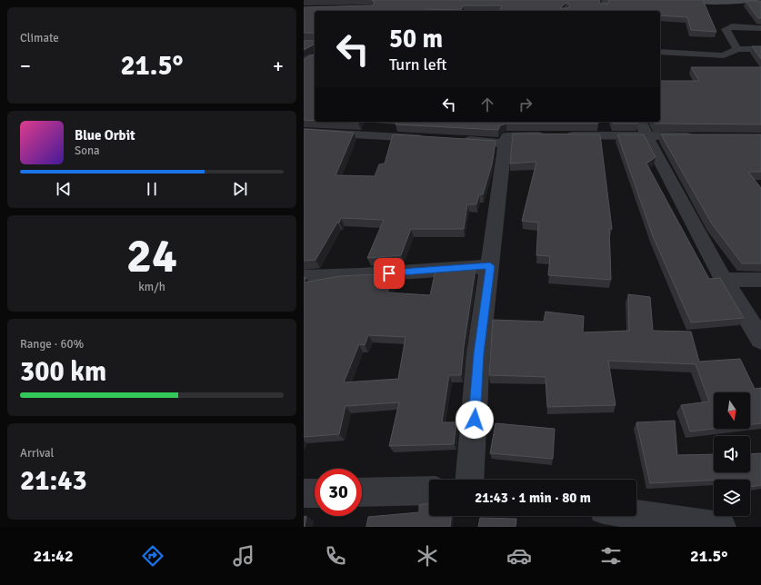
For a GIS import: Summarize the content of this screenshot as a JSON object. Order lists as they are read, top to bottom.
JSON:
{
  "north": "bottom",
  "page": {
    "tile": [
      "Climate",
      ["24", "km/h"],
      ["Range · 60%", "300 km"],
      ["Arrival", "21:43"]
    ],
    "turn": ["50 m", "Turn left"],
    "heat": ["−", "21.5°", "+"],
    "song": ["Blue Orbit", "Sona"],
    "limit": "30",
    "trip": "21:43 · 1 min · 80 m",
    "tabs": ["21:42", "21.5°"]
  }
}
